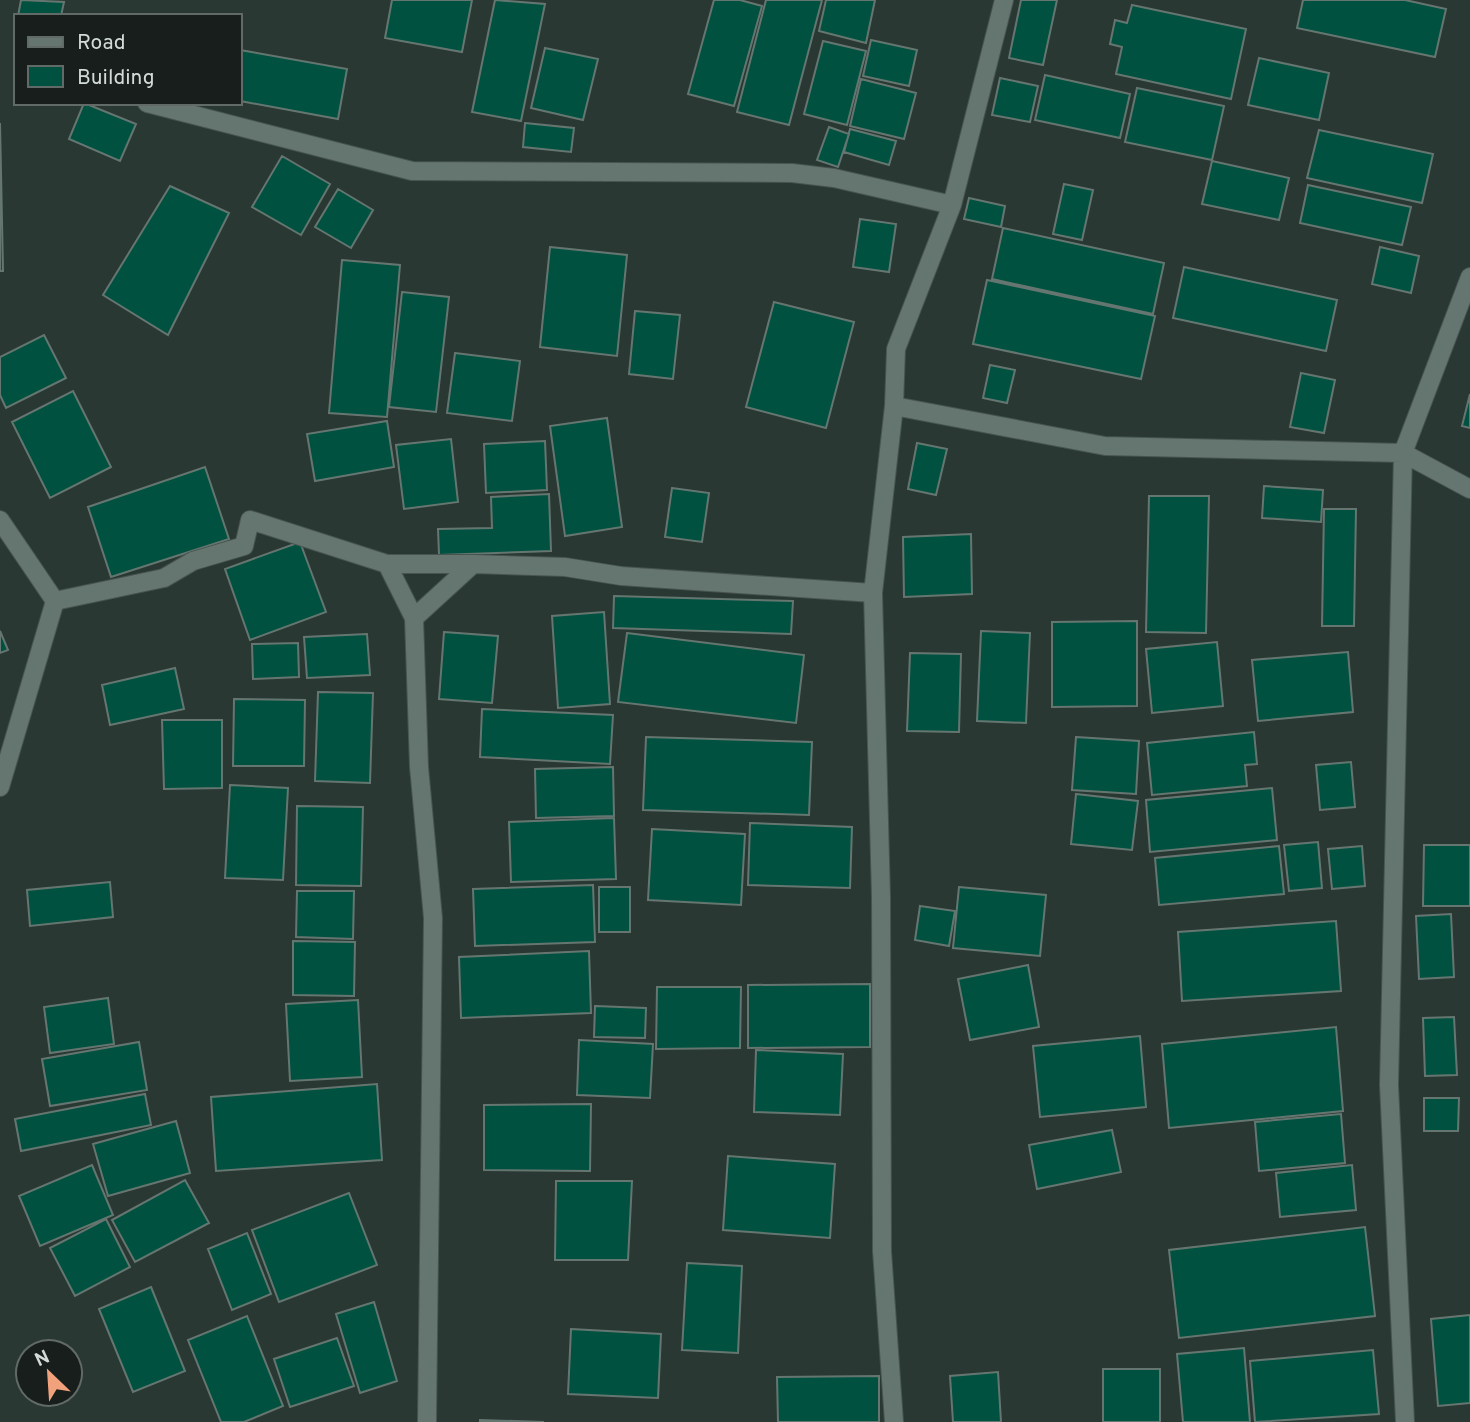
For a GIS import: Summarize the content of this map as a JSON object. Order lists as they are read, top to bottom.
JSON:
{
  "legend": ["Road", "Building"],
  "north": "top left"
}
